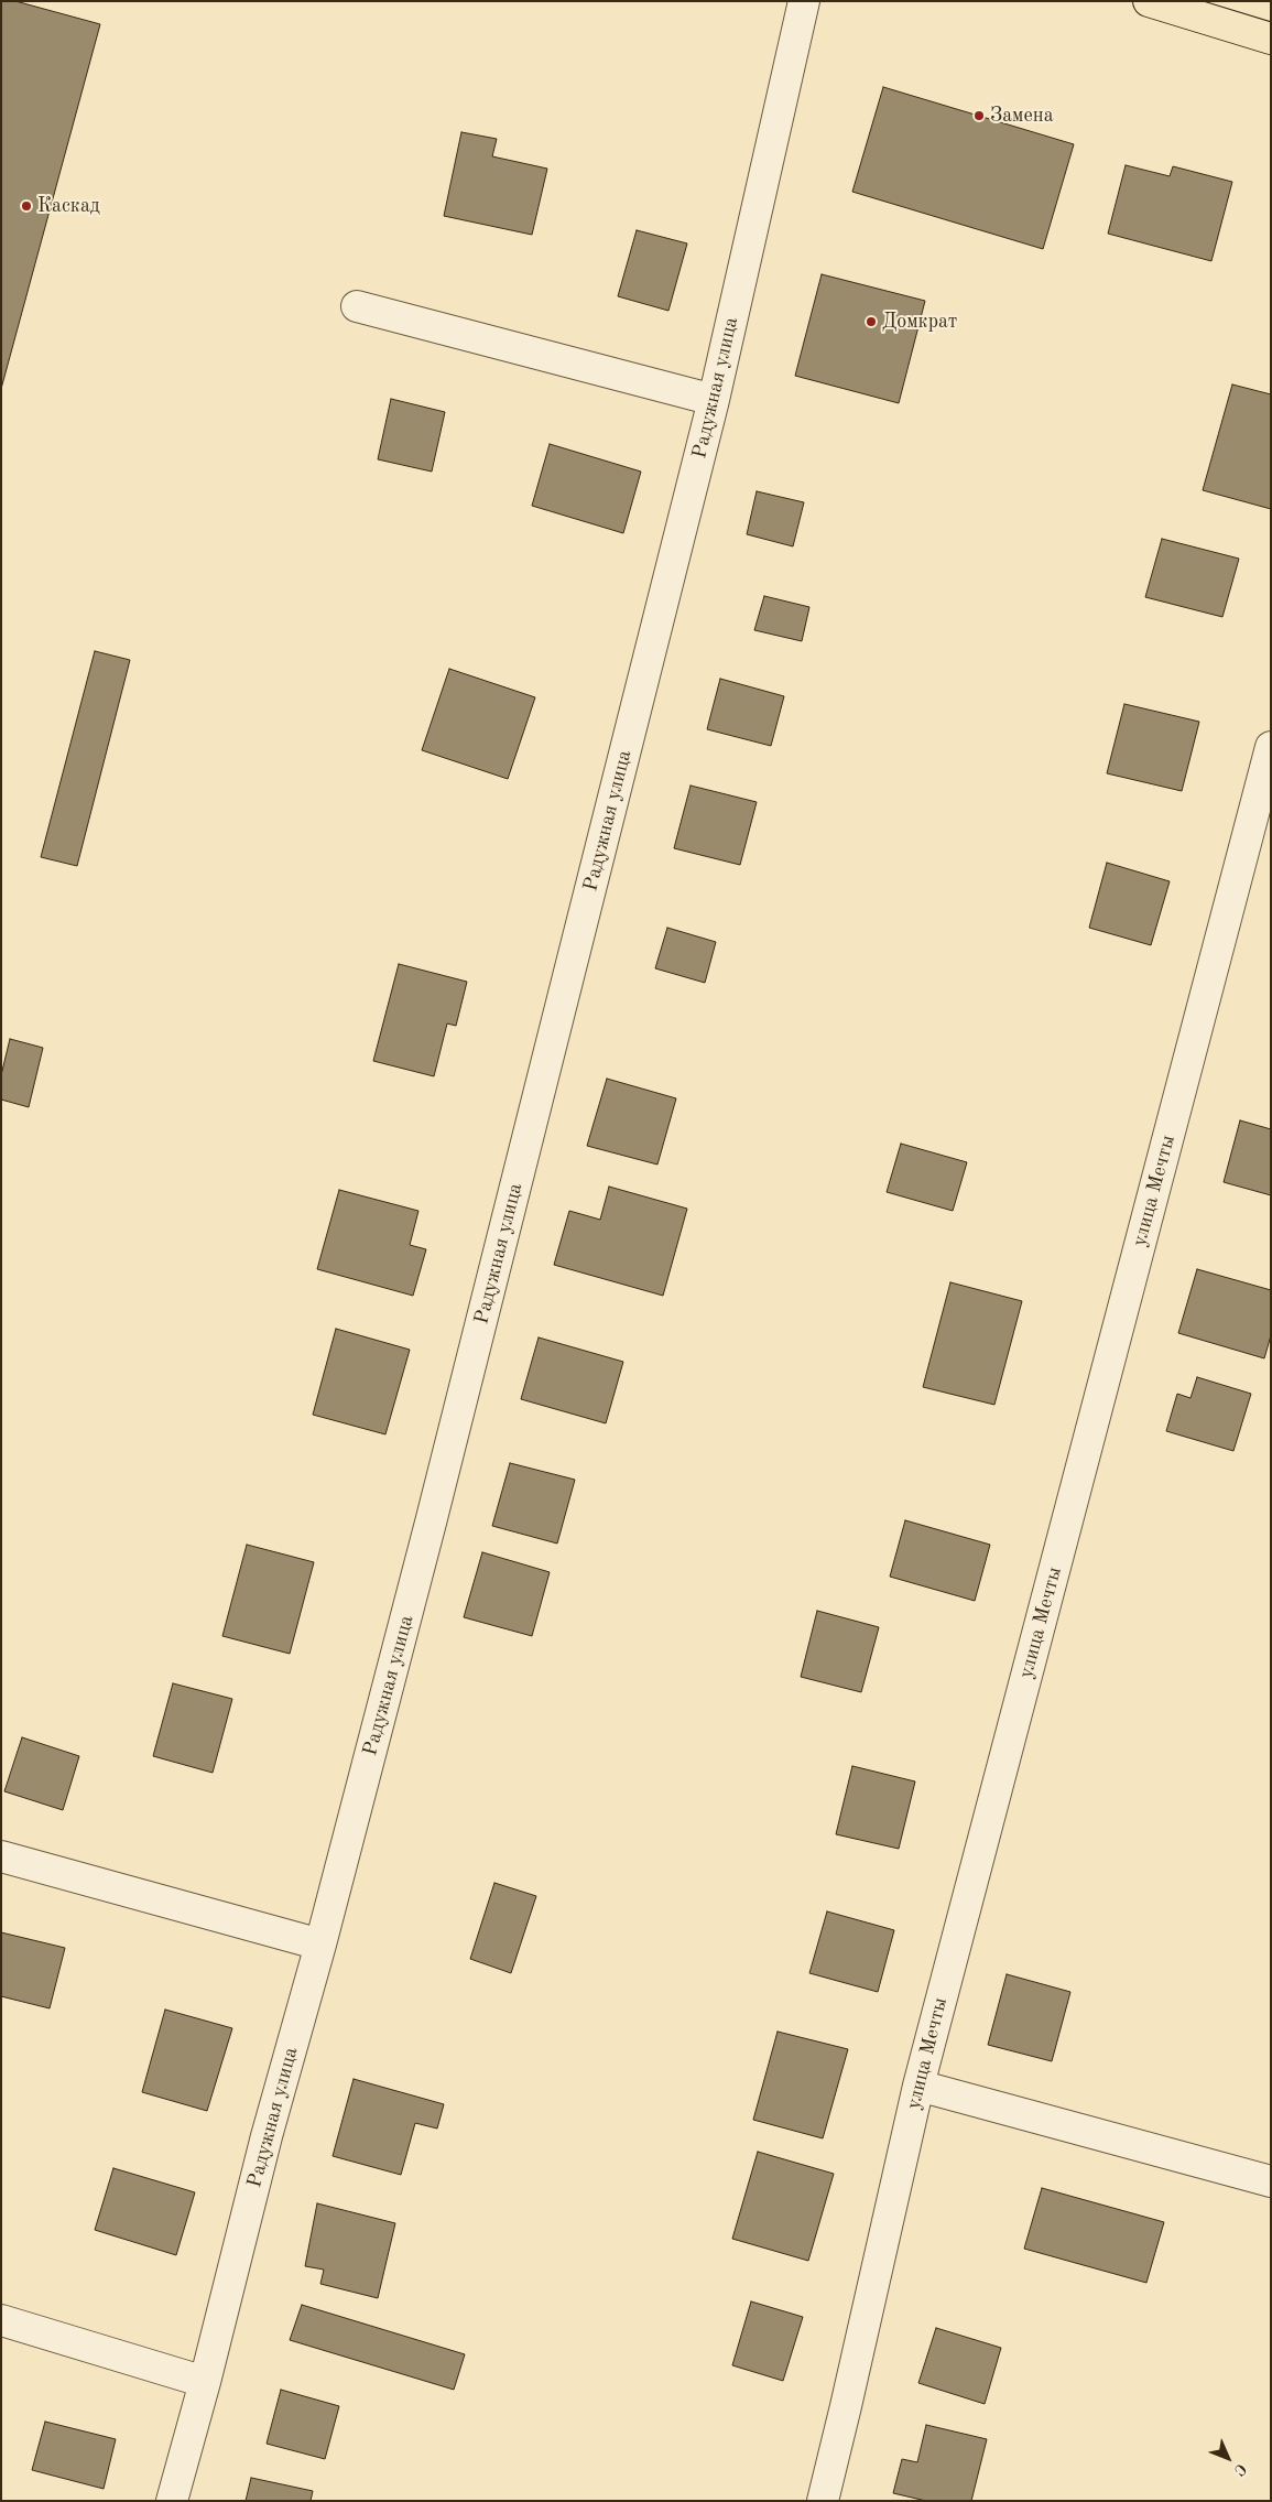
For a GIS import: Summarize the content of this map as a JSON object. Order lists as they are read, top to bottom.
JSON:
{
  "streets": {
    "street": ["Радужная улица", "улица Мечты"]
  },
  "places": ["Замена", "Каскад", "Домкрат"],
  "north": "bottom right"
}
